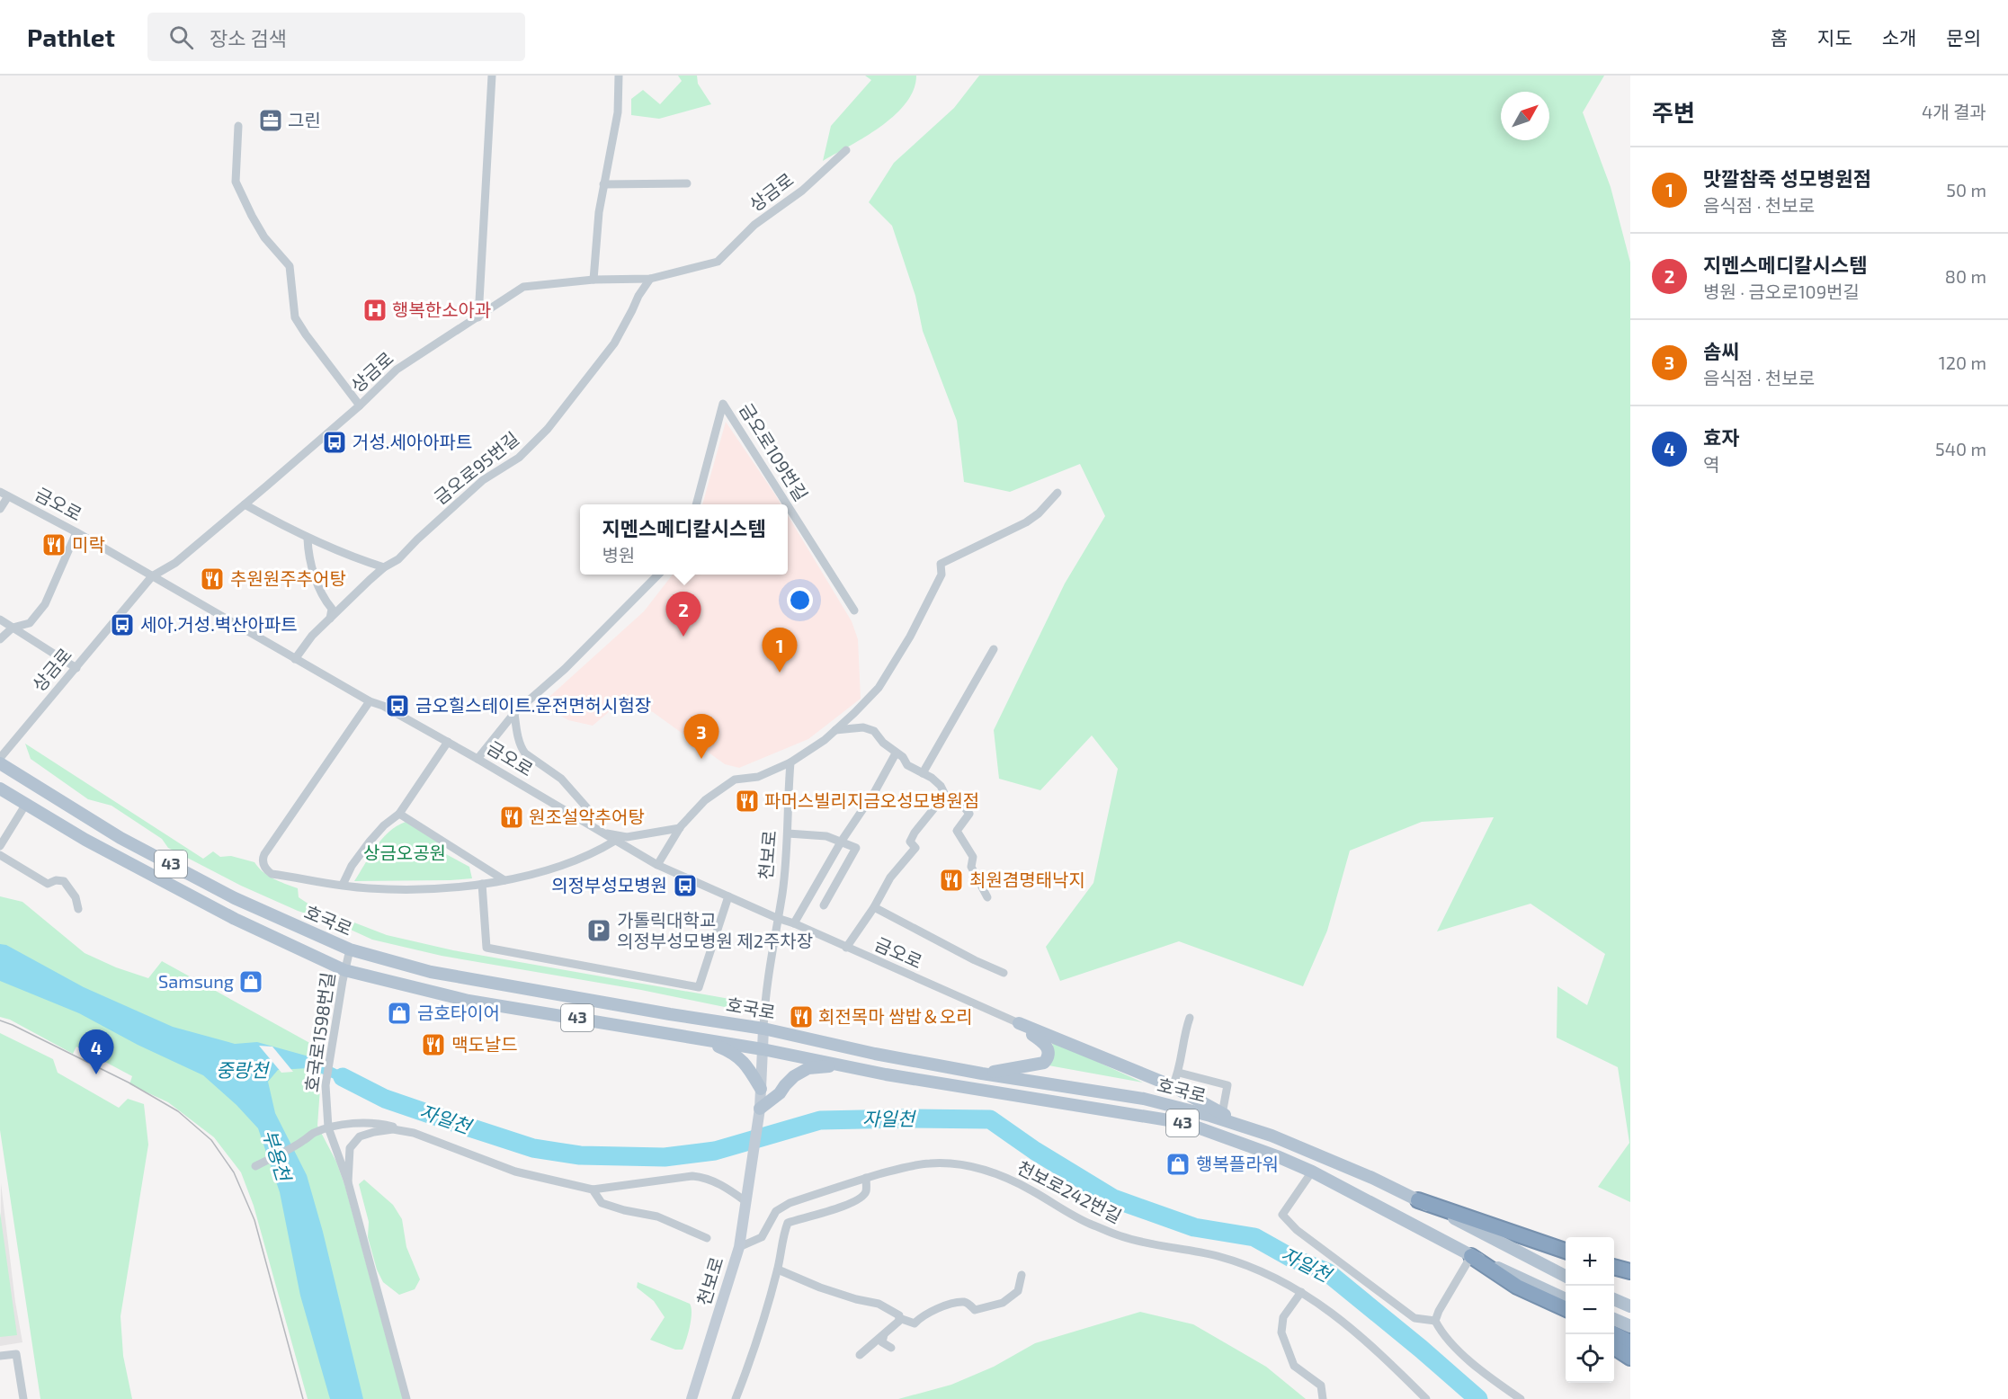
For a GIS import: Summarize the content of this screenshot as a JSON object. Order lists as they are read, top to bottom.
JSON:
{
  "streets": {
    "main road": ["천보로", "43", "호국로"],
    "street": [
      "상금로",
      "금오로109번길",
      "금오로95번길",
      "금오로",
      "호국로1598번길",
      "천보로242번길"
    ]
  },
  "crossings": [
    ["상금로", "금오로95번길"],
    ["상금로", "금오로"],
    ["금오로95번길", "금오로"],
    ["금오로", "천보로"],
    ["천보로", "호국로"],
    ["천보로", "천보로242번길"],
    ["호국로", "호국로1598번길"]
  ],
  "water": ["중랑천", "자일천", "부용천"],
  "parks": ["상금오공원"],
  "places": {
    "office": ["그린"],
    "hospital": ["행복한소아과"],
    "bus stop": [
      "거성.세아아파트",
      "세아.거성.벽산아파트",
      "금오힐스테이트.운전면허시험장",
      "의정부성모병원"
    ],
    "restaurant": [
      "미락",
      "추원원주추어탕",
      "파머스빌리지금오성모병원점",
      "원조설악추어탕",
      "최원겸명태낙지",
      "회전목마 쌈밥＆오리",
      "맥도날드"
    ],
    "parking": ["가톨릭대학교 의정부성모병원 제2주차장"],
    "shop": ["Samsung", "금호타이어", "행복플라워"]
  },
  "north": "top right",
  "page": {
    "header": "Pathlet",
    "search": "장소 검색",
    "nav": [
      "홈",
      "지도",
      "소개",
      "문의"
    ],
    "heading": ["주변", "4개 결과"],
    "list": [
      {
        "mark": "1",
        "name": "맛깔참죽 성모병원점",
        "note": "음식점 · 천보로",
        "value": "50 m"
      },
      {
        "mark": "2",
        "name": "지멘스메디칼시스템",
        "note": "병원 · 금오로109번길",
        "value": "80 m"
      },
      {
        "mark": "3",
        "name": "솜씨",
        "note": "음식점 · 천보로",
        "value": "120 m"
      },
      {
        "mark": "4",
        "name": "효자",
        "note": "역",
        "value": "540 m"
      }
    ],
    "popup": ["지멘스메디칼시스템", "병원"],
    "pins": [
      "2",
      "1",
      "3",
      "4"
    ],
    "map_buttons": ["+", "−"]
  }
}
